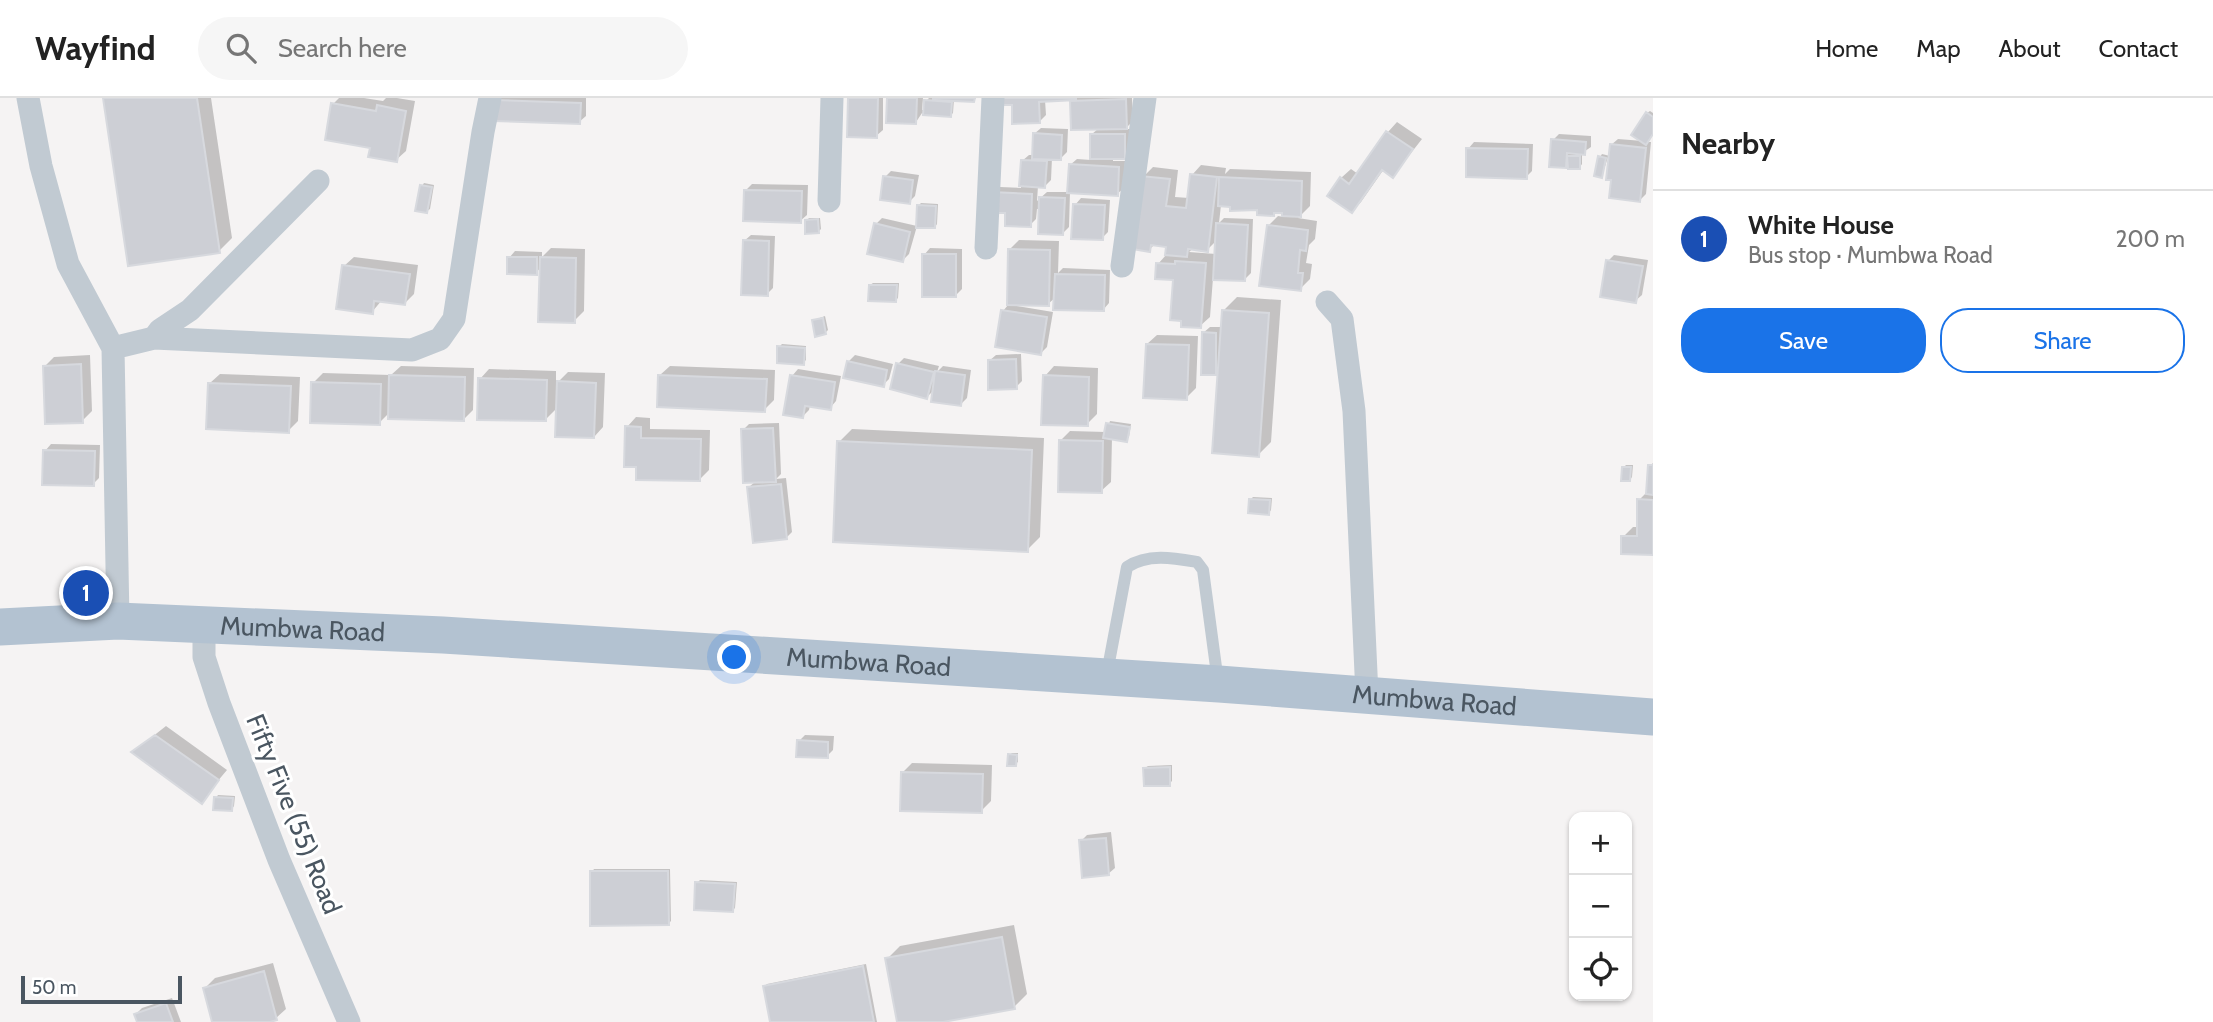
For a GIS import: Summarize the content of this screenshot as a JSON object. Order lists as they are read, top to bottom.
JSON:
{
  "streets": {
    "main road": ["Mumbwa Road"],
    "street": ["Fifty Five (55) Road"]
  },
  "crossings": [
    ["Mumbwa Road", "Fifty Five (55) Road"]
  ],
  "scale_bar": "50 m",
  "page": {
    "header": "Wayfind",
    "search": "Search here",
    "nav": [
      "Home",
      "Map",
      "About",
      "Contact"
    ],
    "heading": "Nearby",
    "list": [
      {
        "mark": "1",
        "name": "White House",
        "note": "Bus stop · Mumbwa Road",
        "value": "200 m"
      }
    ],
    "buttons": ["Save", "Share"],
    "pins": "1",
    "map_buttons": ["+", "−"],
    "scale": "50 m"
  }
}
